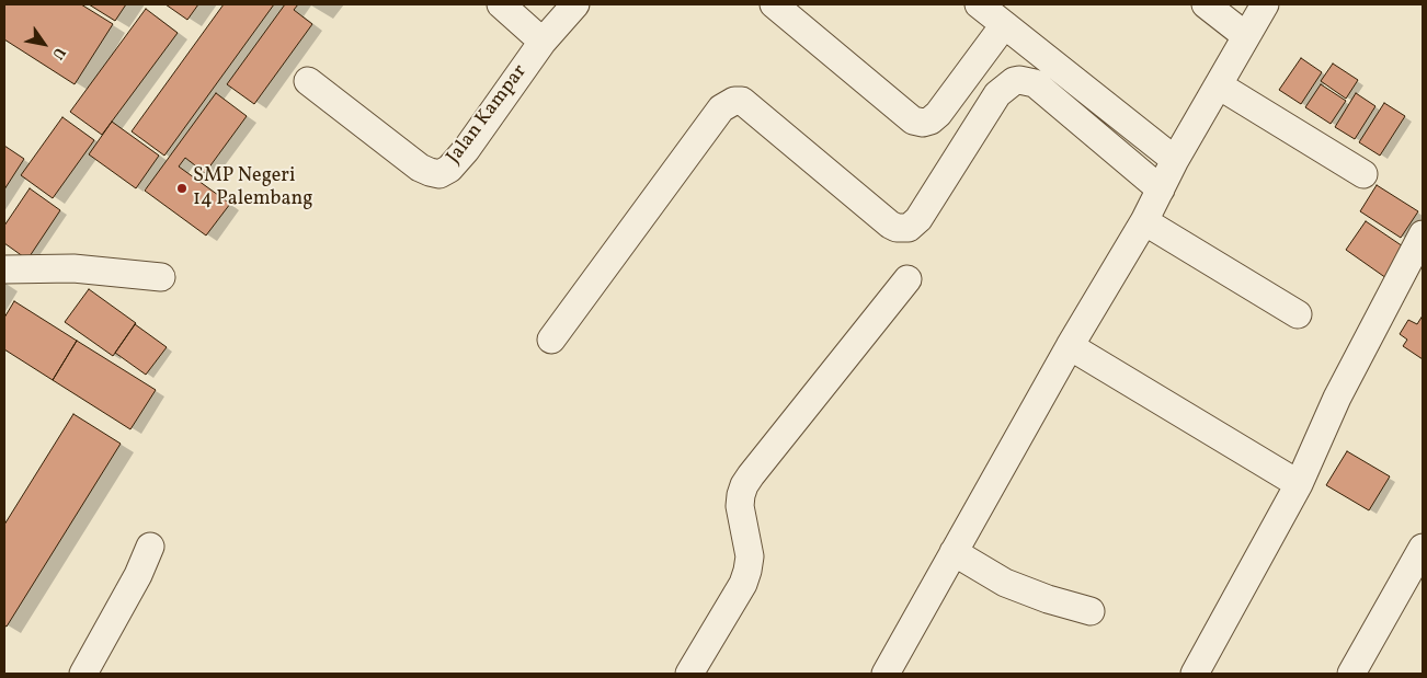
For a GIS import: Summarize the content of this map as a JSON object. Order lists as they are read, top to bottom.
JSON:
{
  "streets": {
    "street": ["Jalan Kampar"]
  },
  "places": ["SMP Negeri 14 Palembang"],
  "north": "bottom right"
}
